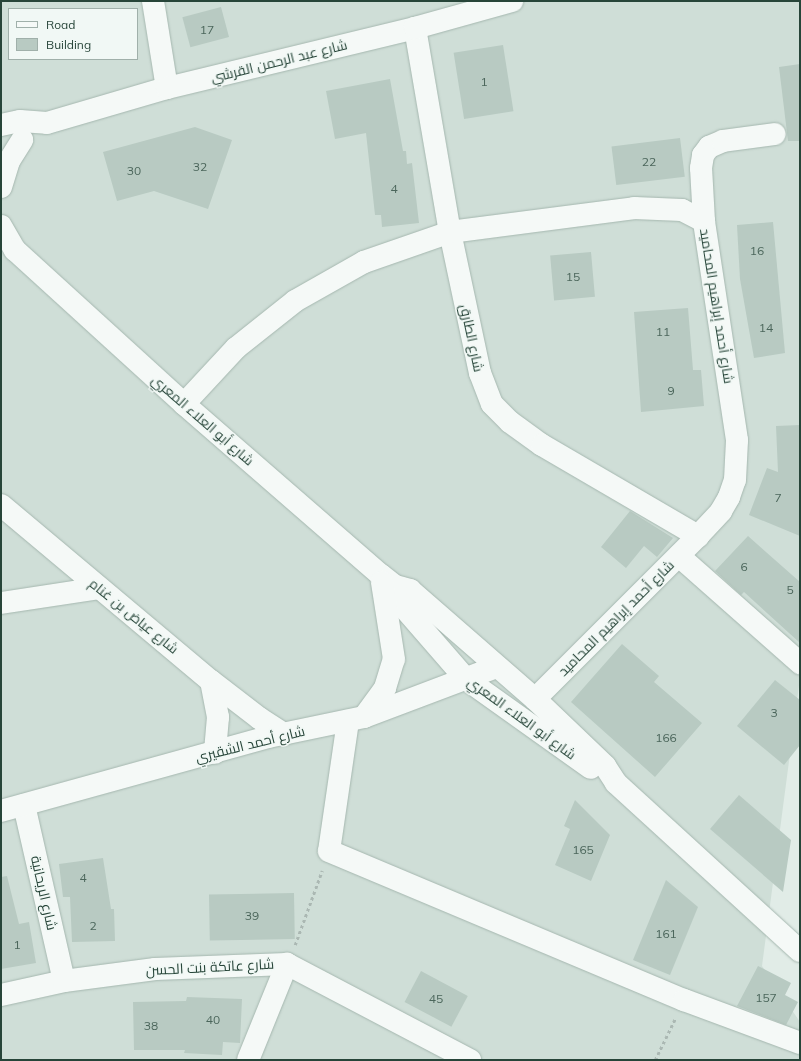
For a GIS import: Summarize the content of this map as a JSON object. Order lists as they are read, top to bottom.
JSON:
{
  "streets": {
    "street": [
      "شارع عبد الرحمن القرشي",
      "شارع أحمد إبراهيم المحاميد",
      "شارع الطارق",
      "شارع أبو العلاء المعري",
      "شارع عياض بن غنام",
      "شارع أحمد الشقيري",
      "شارع الريحانية",
      "شارع عاتكة بنت الحسن"
    ]
  },
  "crossings": [
    ["شارع عبد الرحمن القرشي", "شارع الطارق"],
    ["شارع أحمد إبراهيم المحاميد", "شارع الطارق"],
    ["شارع أحمد إبراهيم المحاميد", "شارع أبو العلاء المعري"],
    ["شارع أبو العلاء المعري", "شارع أحمد الشقيري"],
    ["شارع عياض بن غنام", "شارع أحمد الشقيري"],
    ["شارع أحمد الشقيري", "شارع الريحانية"],
    ["شارع الريحانية", "شارع عاتكة بنت الحسن"]
  ],
  "house_numbers": [
    "17",
    "1",
    "22",
    "32",
    "30",
    "4",
    "16",
    "15",
    "14",
    "11",
    "9",
    "7",
    "6",
    "5",
    "3",
    "166",
    "165",
    "4",
    "39",
    "2",
    "161",
    "1",
    "157",
    "45",
    "40",
    "38"
  ],
  "legend": ["Road", "Building"]
}
